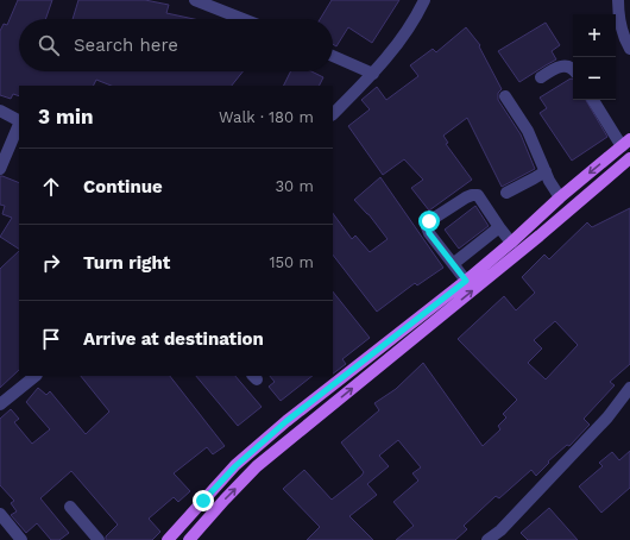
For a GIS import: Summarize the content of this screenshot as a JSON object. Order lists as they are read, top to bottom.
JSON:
{
  "page": {
    "map_buttons": ["+", "−"],
    "search": "Search here",
    "heading": ["3 min", "Walk · 180 m"],
    "list": [
      ["Continue", "30 m"],
      ["Turn right", "150 m"],
      "Arrive at destination"
    ]
  }
}
